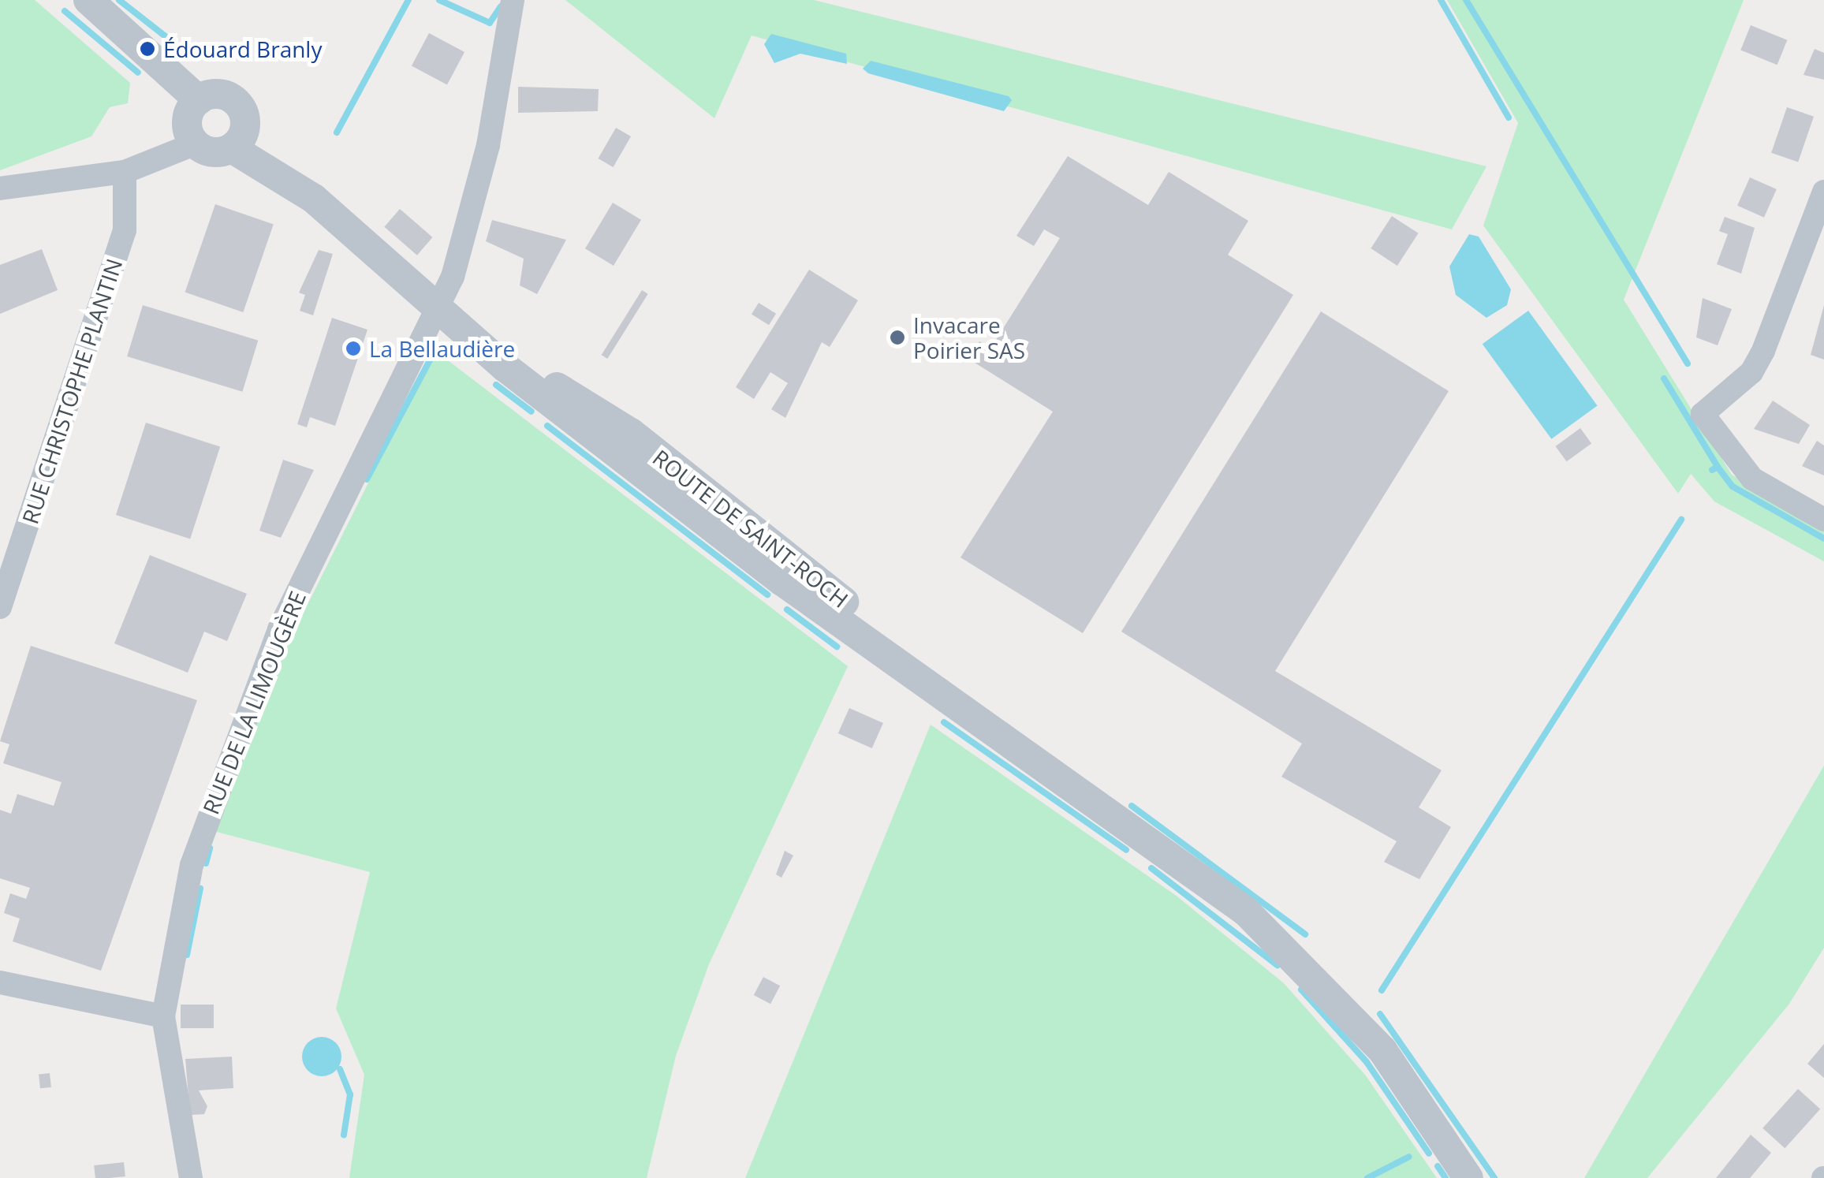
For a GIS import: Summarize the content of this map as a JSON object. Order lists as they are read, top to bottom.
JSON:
{
  "streets": {
    "street": ["RUE CHRISTOPHE PLANTIN", "ROUTE DE SAINT-ROCH", "RUE DE LA LIMOUGÈRE"]
  },
  "crossings": [
    ["ROUTE DE SAINT-ROCH", "RUE DE LA LIMOUGÈRE"]
  ],
  "places": ["Édouard Branly", "Invacare Poirier SAS", "La Bellaudière"]
}
